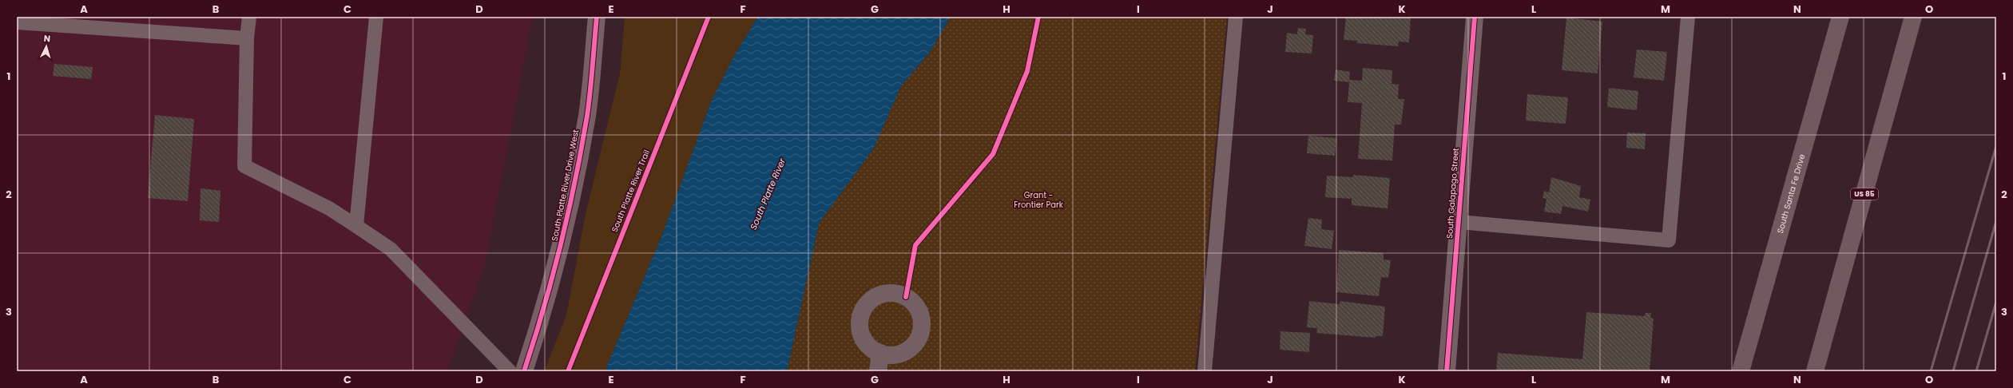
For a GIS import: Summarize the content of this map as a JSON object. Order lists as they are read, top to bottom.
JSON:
{
  "streets": {
    "highway": ["South Santa Fe Drive", "US 85"],
    "street": ["South Platte River Drive West", "South Galapago Street"],
    "cycle path": ["South Platte River Trail"]
  },
  "water": ["South Platte River"],
  "parks": ["Grant - Frontier Park"],
  "north": "top",
  "grid": {
    "columns": [
      "A",
      "B",
      "C",
      "D",
      "E",
      "F",
      "G",
      "H",
      "I",
      "J",
      "K",
      "L",
      "M",
      "N",
      "O"
    ],
    "rows": ["1", "2", "3"]
  }
}
